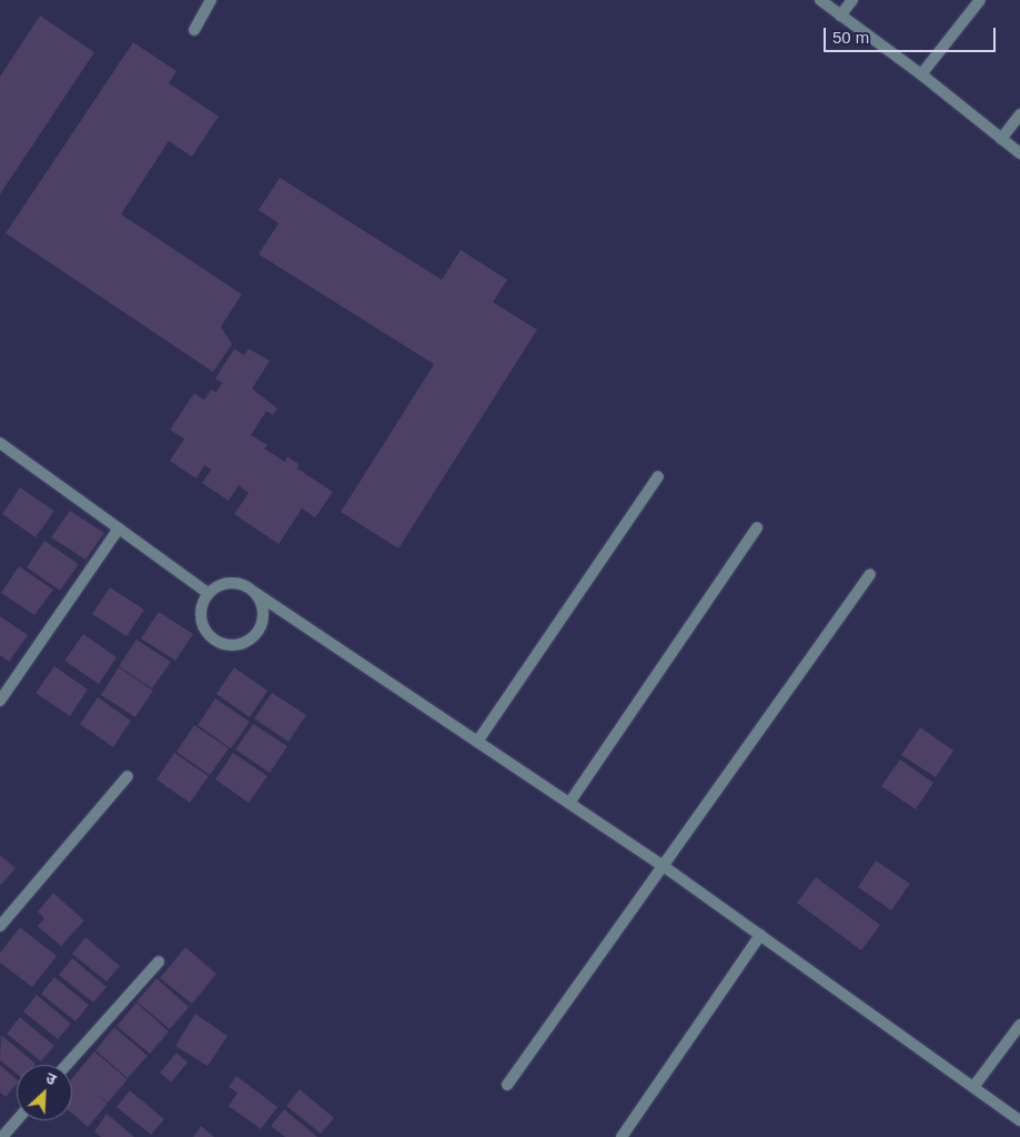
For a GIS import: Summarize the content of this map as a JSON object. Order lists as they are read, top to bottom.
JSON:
{
  "scale_bar": "50 m",
  "north": "top right"
}
